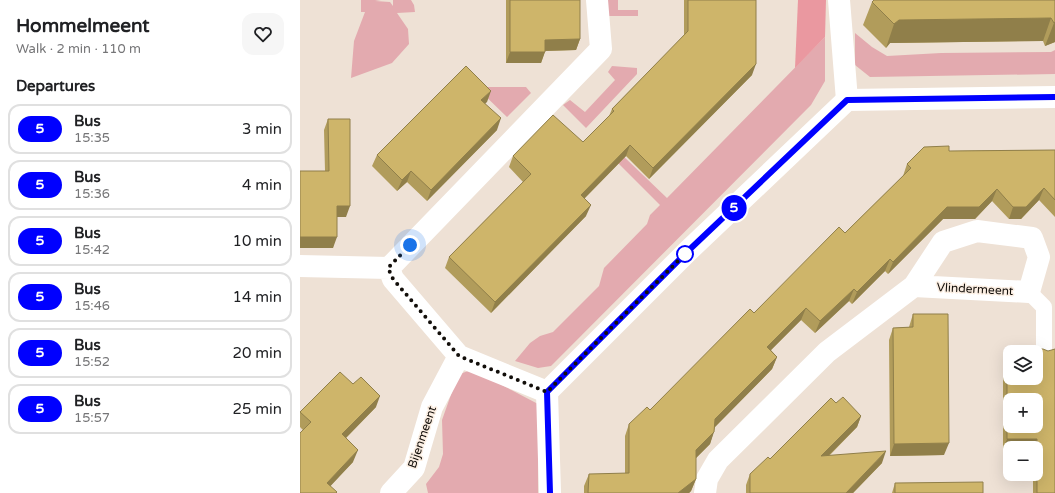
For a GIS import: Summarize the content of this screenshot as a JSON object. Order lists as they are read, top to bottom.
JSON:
{
  "streets": {
    "street": ["Vlindermeent", "Bijenmeent"]
  },
  "lines": ["bus line 5"],
  "page": {
    "heading": [
      ["Hommelmeent", "Walk · 2 min · 110 m"],
      "Departures"
    ],
    "on_map": "5",
    "list": [
      {
        "mark": "5",
        "name": "Bus",
        "note": "15:35",
        "value": "3 min"
      },
      {
        "mark": "5",
        "name": "Bus",
        "note": "15:36",
        "value": "4 min"
      },
      {
        "mark": "5",
        "name": "Bus",
        "note": "15:42",
        "value": "10 min"
      },
      {
        "mark": "5",
        "name": "Bus",
        "note": "15:46",
        "value": "14 min"
      },
      {
        "mark": "5",
        "name": "Bus",
        "note": "15:52",
        "value": "20 min"
      },
      {
        "mark": "5",
        "name": "Bus",
        "note": "15:57",
        "value": "25 min"
      }
    ],
    "map_buttons": ["+", "−"]
  }
}
